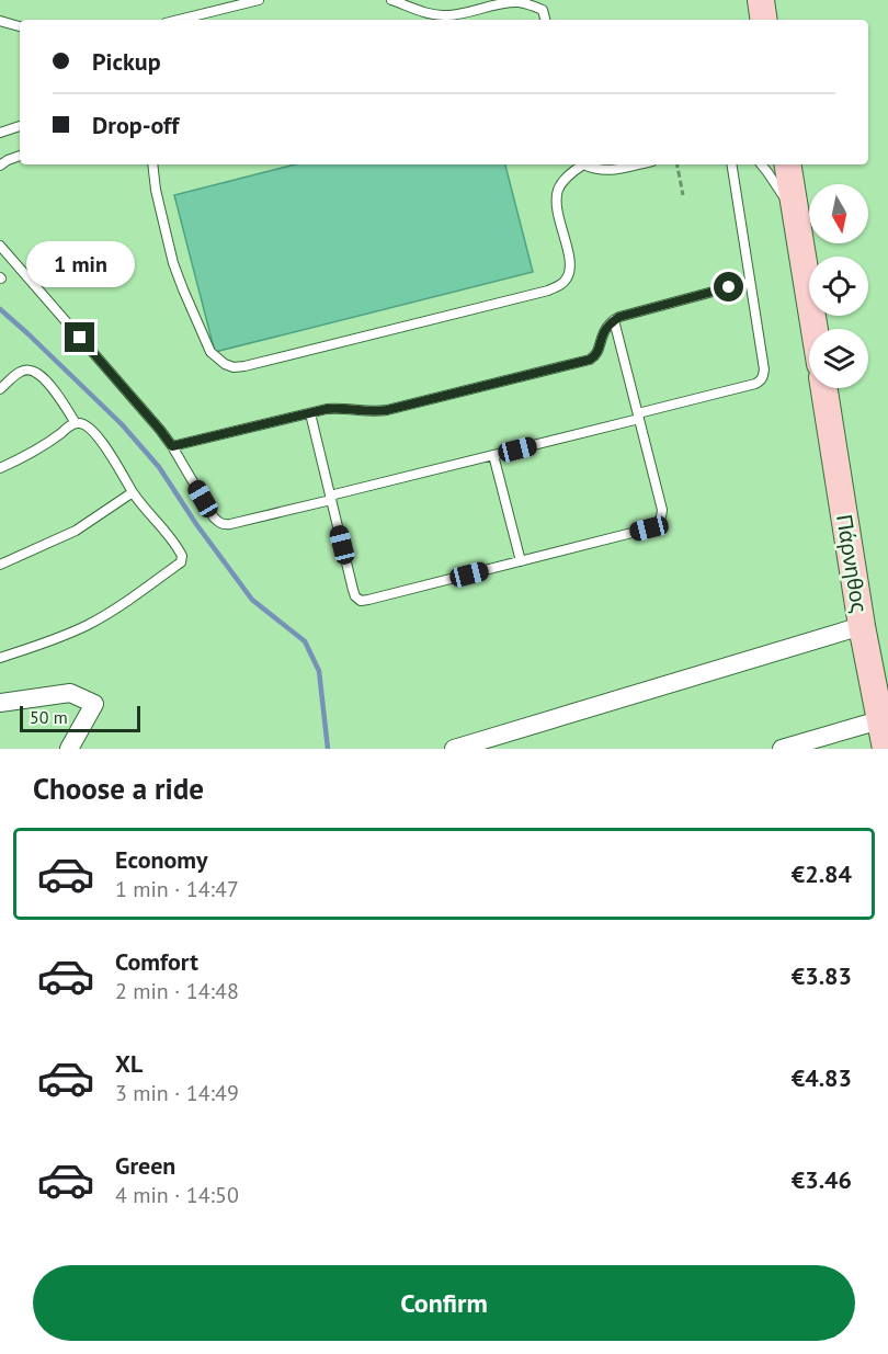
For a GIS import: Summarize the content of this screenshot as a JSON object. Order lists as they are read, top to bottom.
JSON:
{
  "streets": {
    "main road": ["Πάρνηθος"]
  },
  "scale_bar": "50 m",
  "north": "bottom",
  "page": {
    "banner": ["Pickup", "Drop-off"],
    "bubble": "1 min",
    "scale": "50 m",
    "heading": "Choose a ride",
    "list": [
      {
        "name": "Economy",
        "note": "1 min · 14:47",
        "value": "€2.84"
      },
      {
        "name": "Comfort",
        "note": "2 min · 14:48",
        "value": "€3.83"
      },
      {
        "name": "XL",
        "note": "3 min · 14:49",
        "value": "€4.83"
      },
      {
        "name": "Green",
        "note": "4 min · 14:50",
        "value": "€3.46"
      }
    ],
    "buttons": "Confirm"
  }
}
